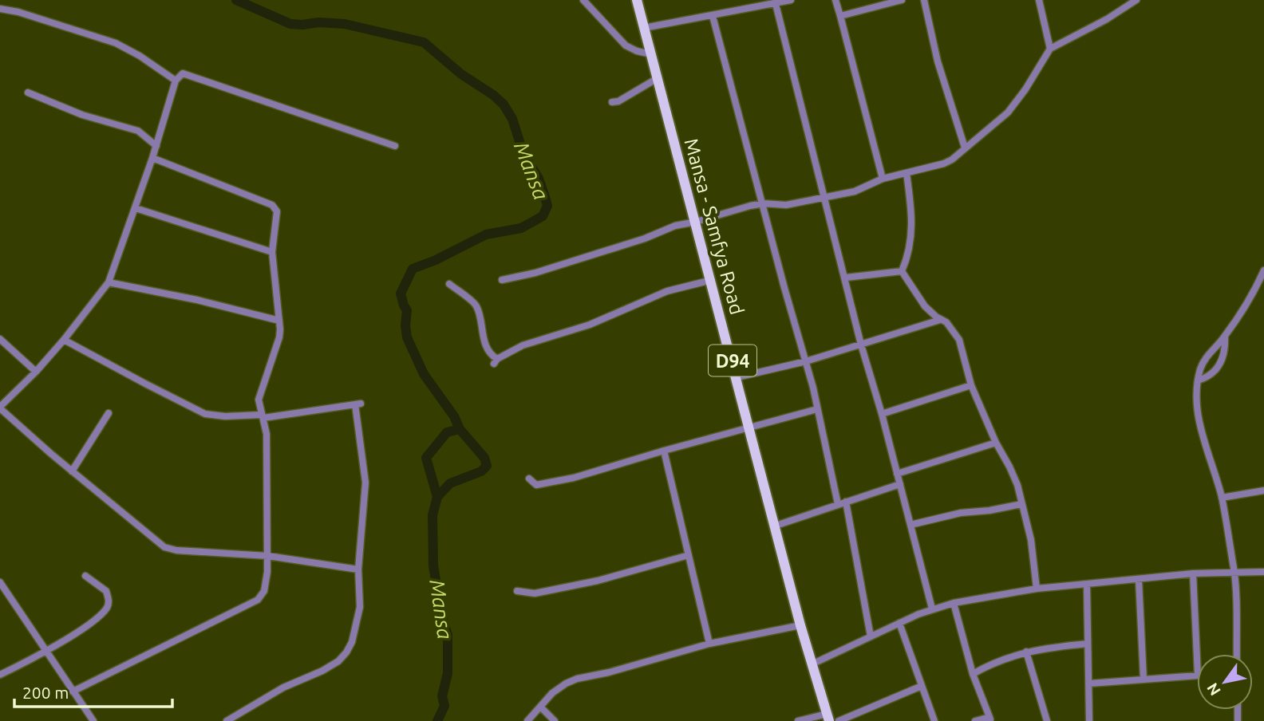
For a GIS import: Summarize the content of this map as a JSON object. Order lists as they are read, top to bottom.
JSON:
{
  "streets": {
    "main road": ["Mansa - Samfya Road", "D94"]
  },
  "water": ["Mansa"],
  "scale_bar": "200 m",
  "north": "bottom left"
}
